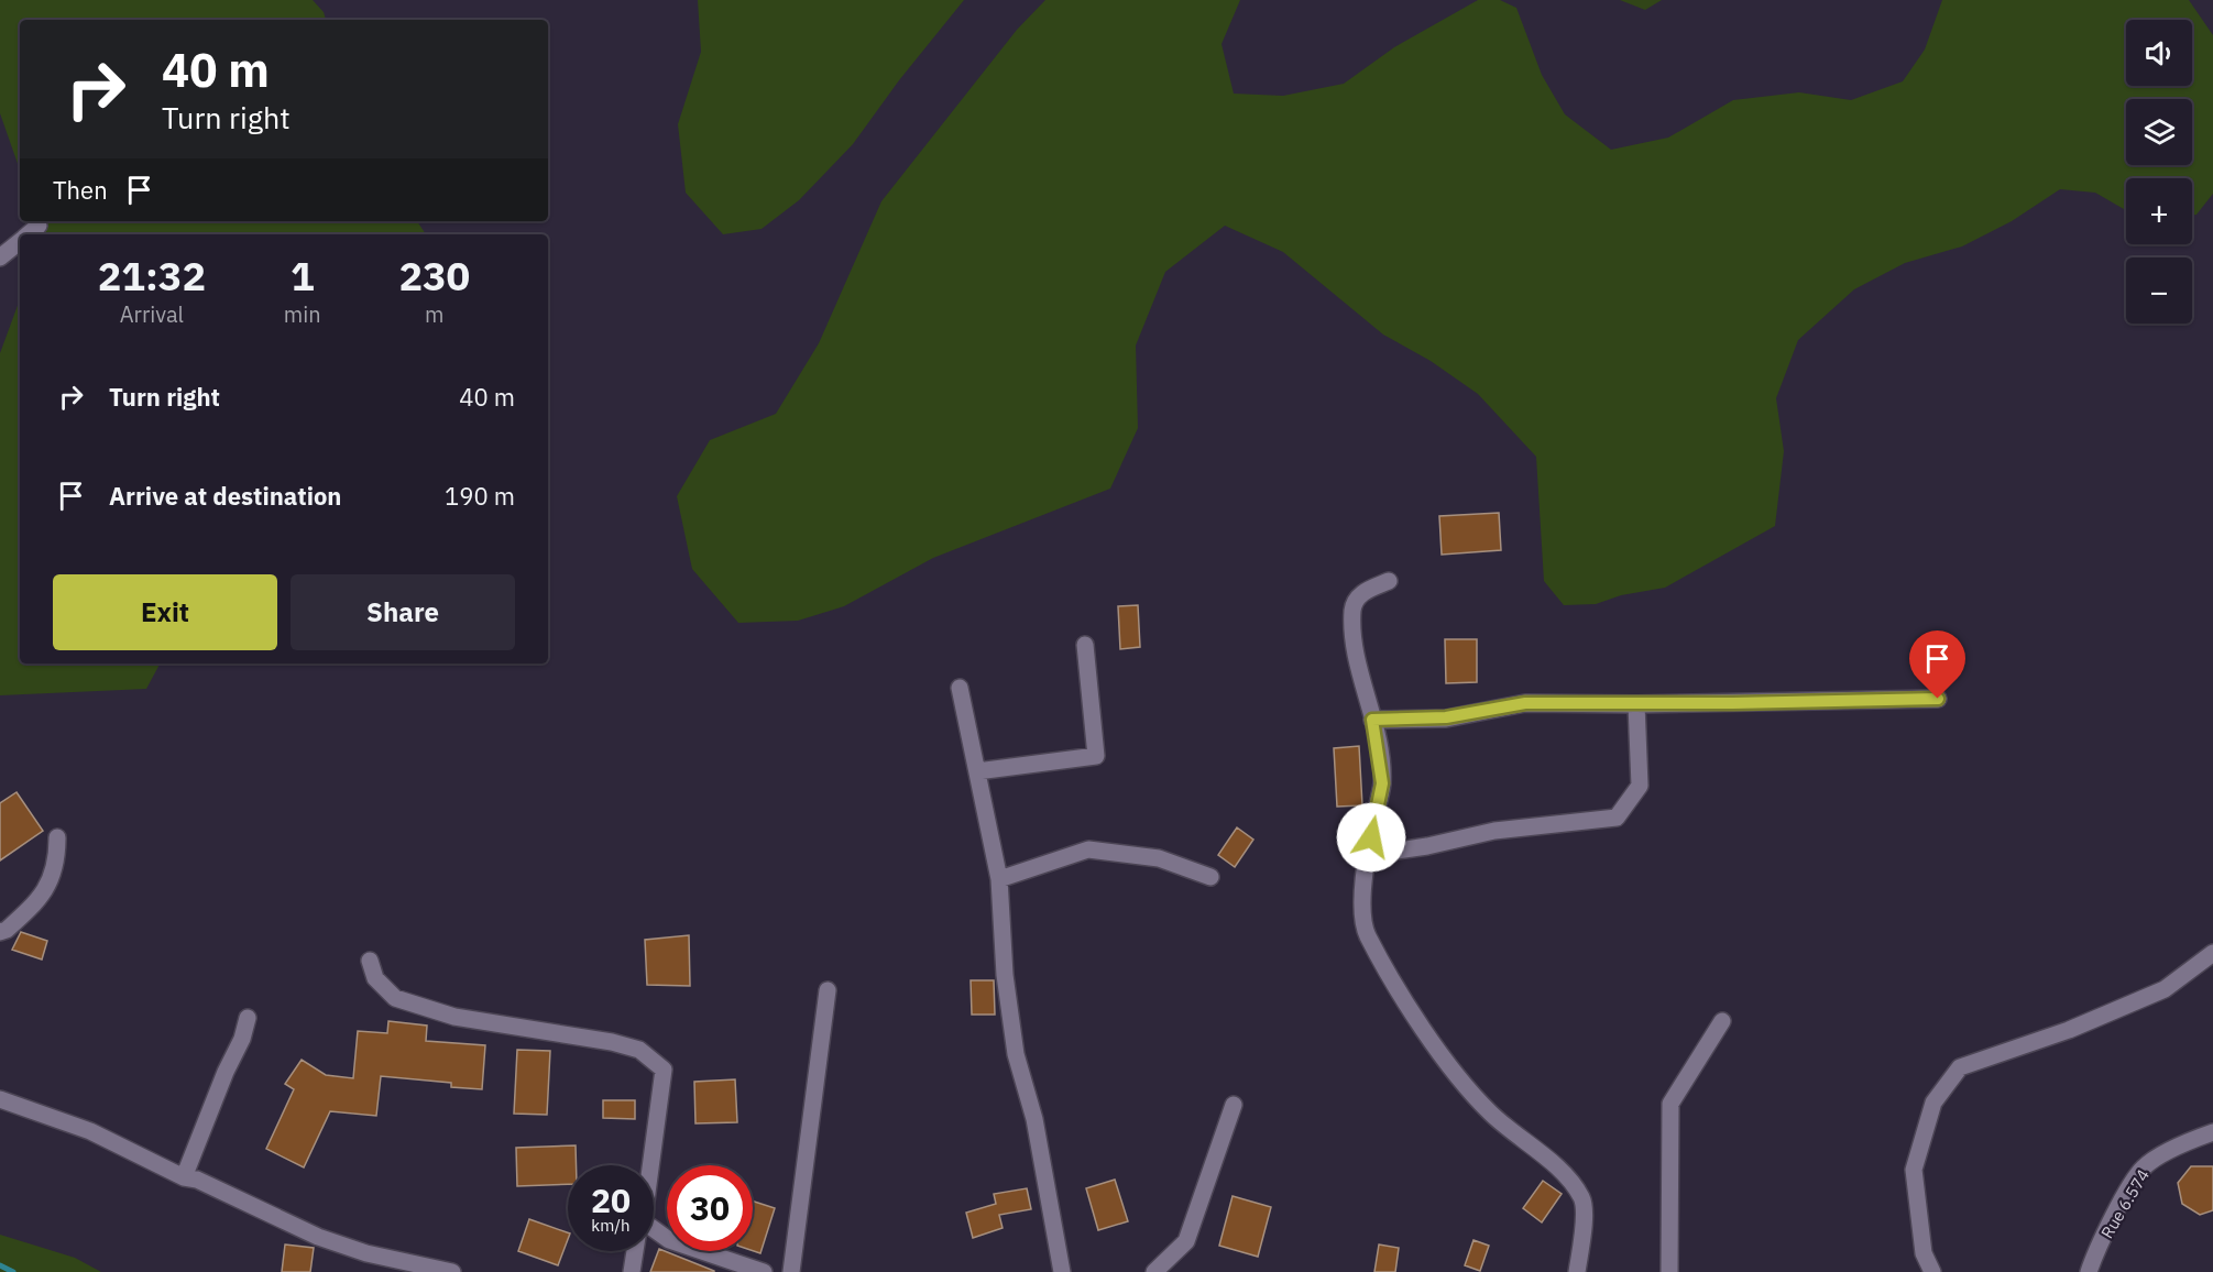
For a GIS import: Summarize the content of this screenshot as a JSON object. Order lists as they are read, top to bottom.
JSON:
{
  "streets": {
    "street": ["Rue 6.574"]
  },
  "page": {
    "map_buttons": ["+", "−"],
    "turn": ["40 m", "Turn right"],
    "then": "Then",
    "eta": [
      "21:32",
      "Arrival",
      "1",
      "min",
      "230",
      "m"
    ],
    "list": [
      {
        "name": "Turn right",
        "value": "40 m"
      },
      {
        "name": "Arrive at destination",
        "value": "190 m"
      }
    ],
    "buttons": ["Exit", "Share"],
    "speed": "20 km/h",
    "limit": "30"
  }
}
